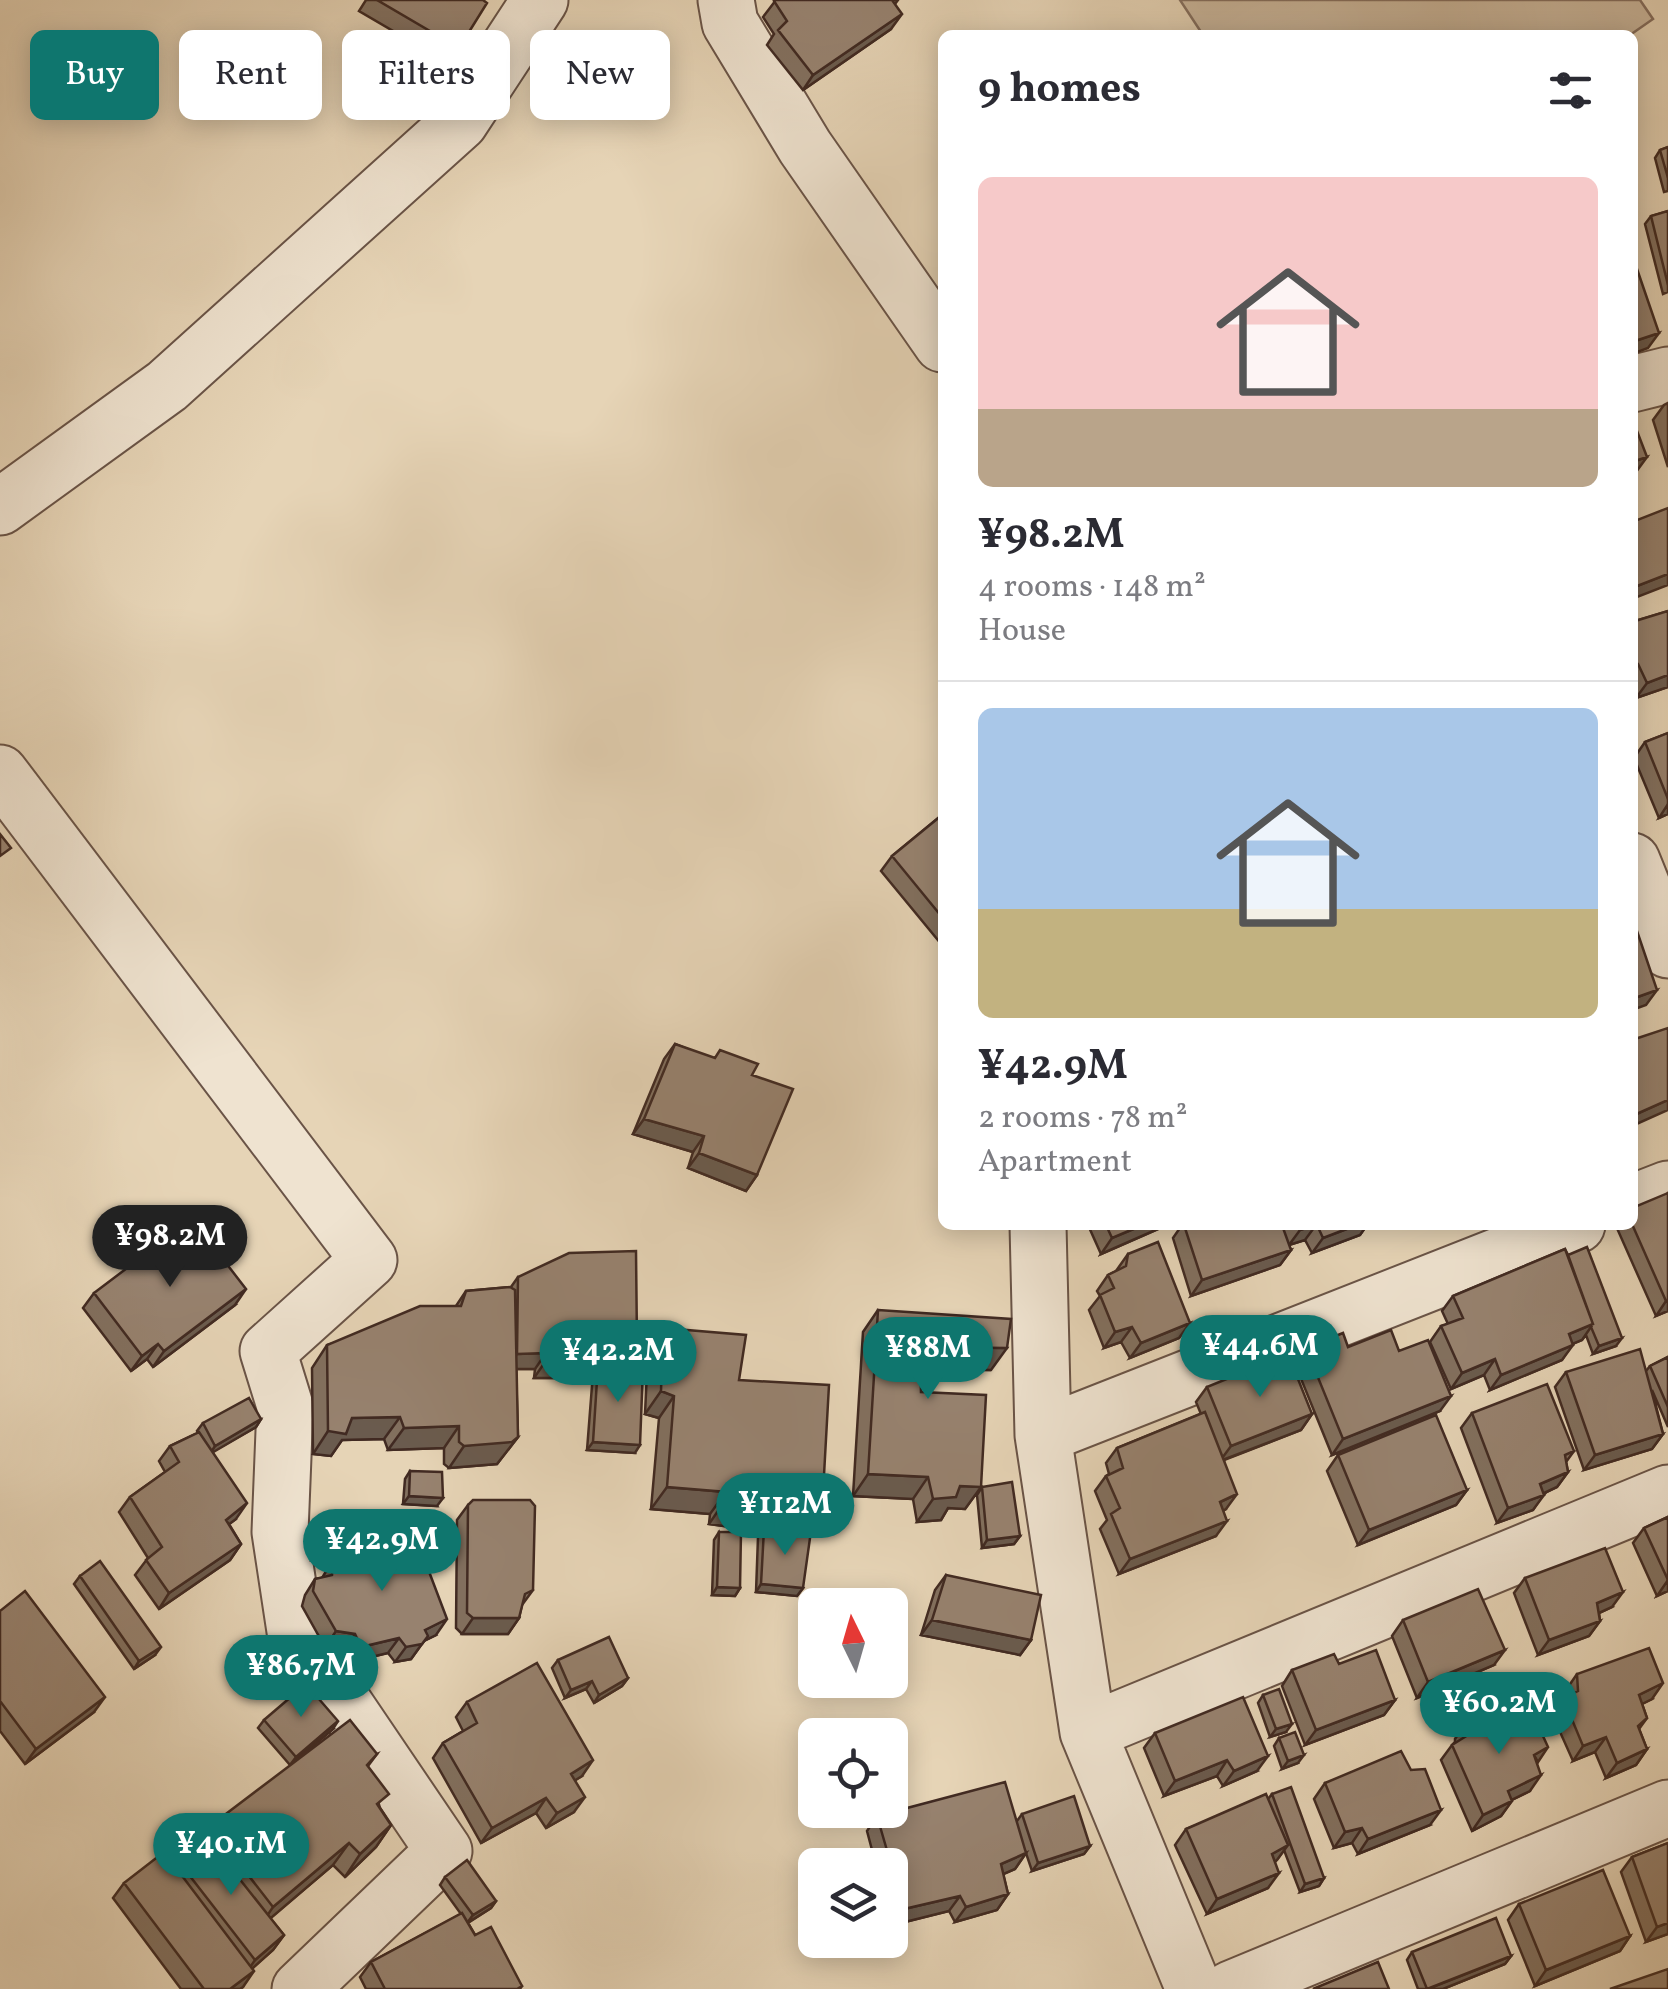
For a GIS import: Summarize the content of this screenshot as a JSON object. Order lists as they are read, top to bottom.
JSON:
{
  "north": "top",
  "page": {
    "chip": [
      "Buy",
      "Rent",
      "Filters",
      "New"
    ],
    "heading": "9 homes",
    "list": [
      {
        "name": "¥98.2M",
        "note": "4 rooms · 148 m² · House"
      },
      {
        "name": "¥42.9M",
        "note": "2 rooms · 78 m² · Apartment"
      }
    ],
    "price": [
      "¥98.2M",
      "¥44.6M",
      "¥88M",
      "¥42.2M",
      "¥112M",
      "¥42.9M",
      "¥86.7M",
      "¥60.2M",
      "¥40.1M"
    ]
  }
}
